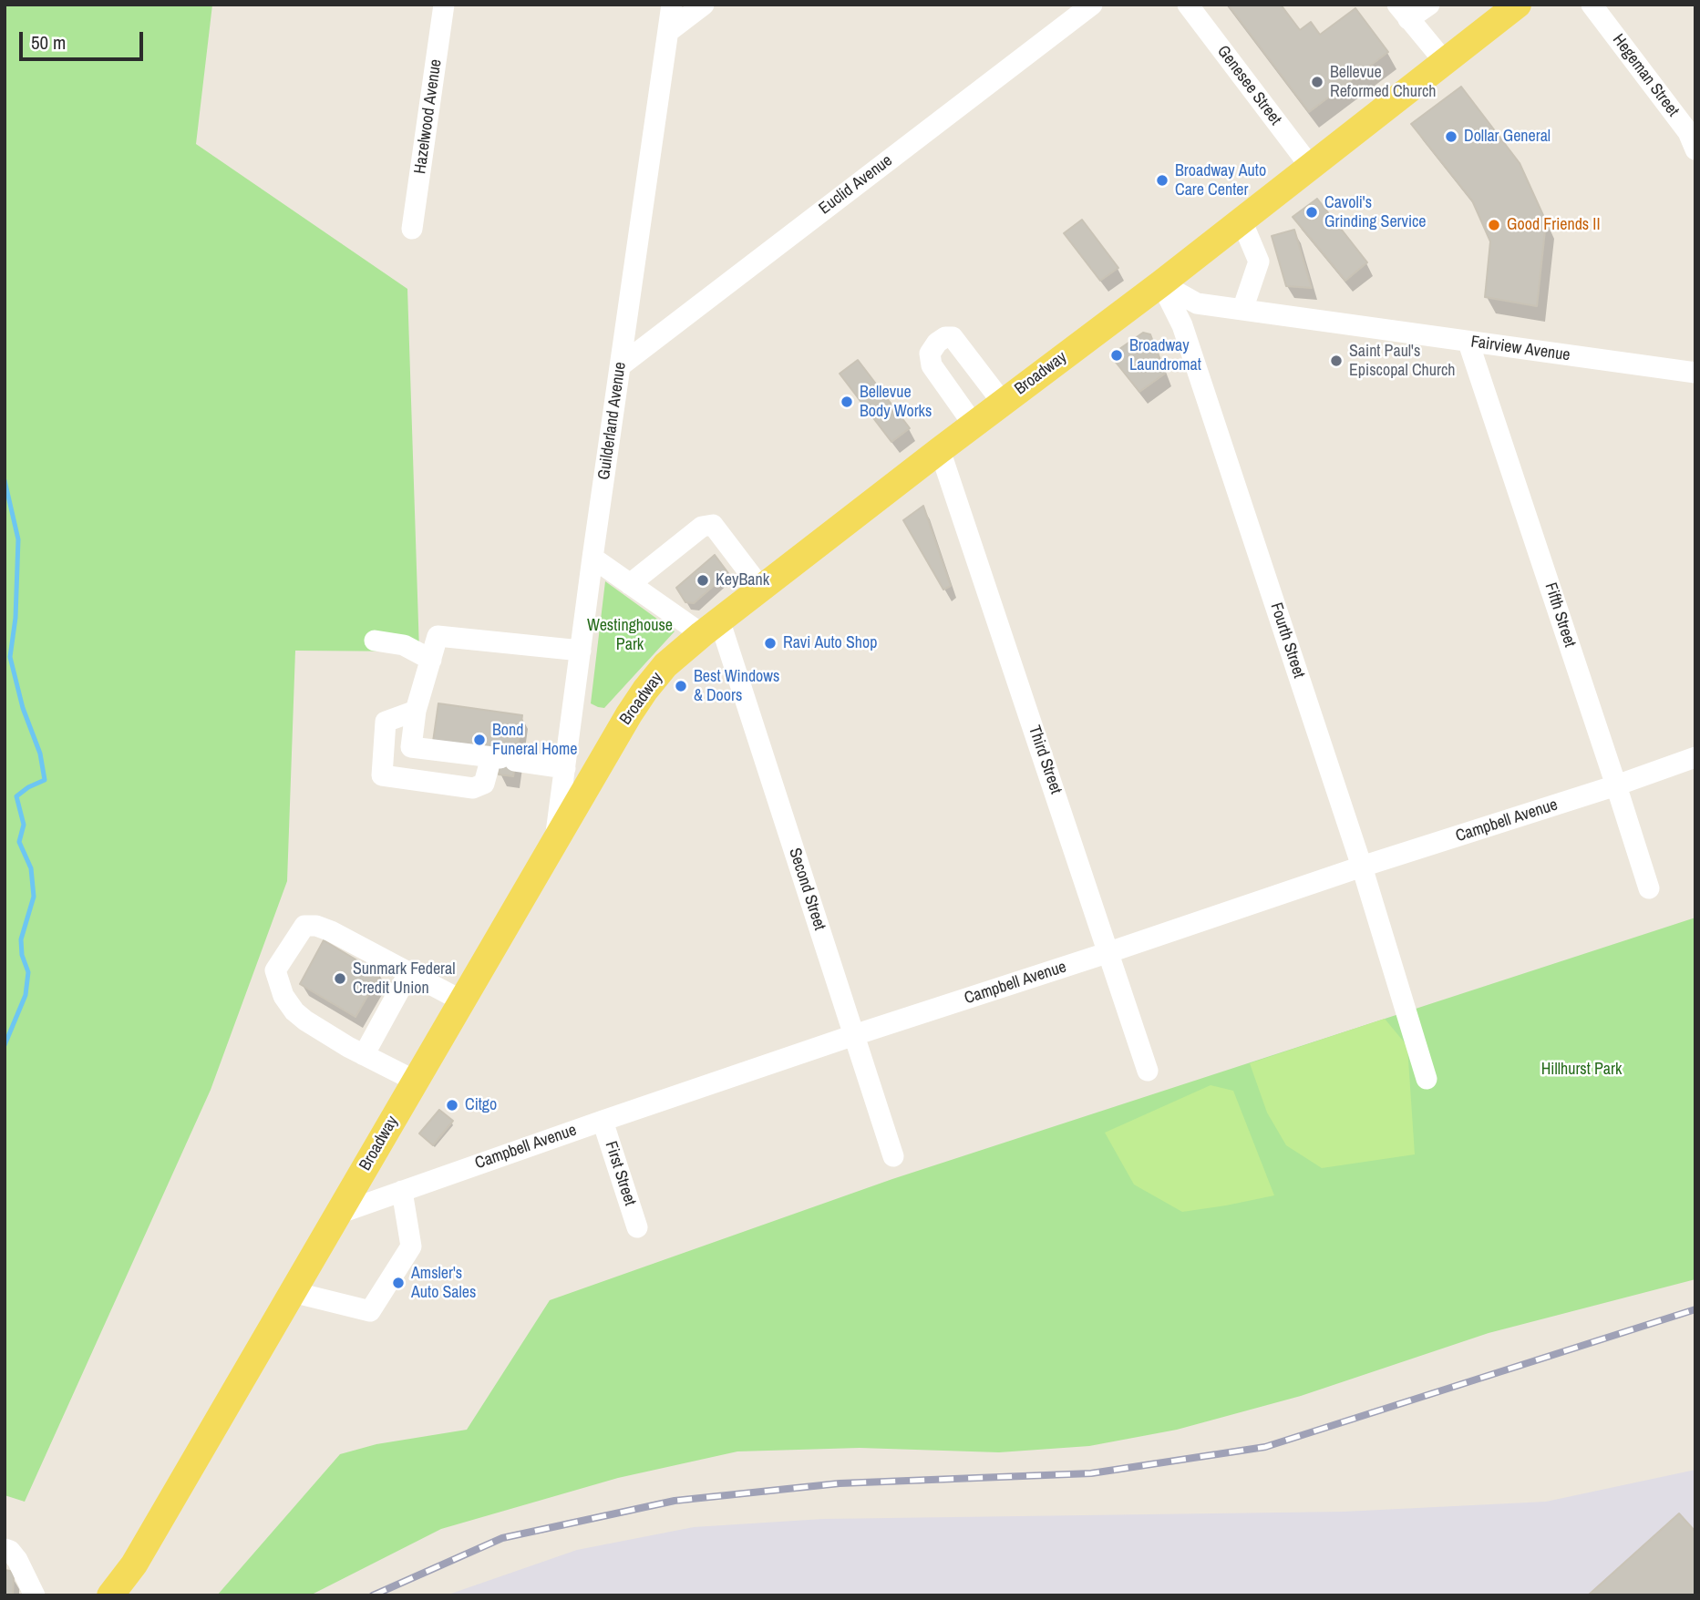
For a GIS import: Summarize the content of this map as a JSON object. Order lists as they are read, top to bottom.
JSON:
{
  "streets": {
    "main road": ["Broadway"],
    "street": [
      "Hegeman Street",
      "Genesee Street",
      "Hazelwood Avenue",
      "Euclid Avenue",
      "Fairview Avenue",
      "Guilderland Avenue",
      "Fifth Street",
      "Fourth Street",
      "Third Street",
      "Campbell Avenue",
      "Second Street",
      "First Street"
    ]
  },
  "crossings": [
    ["Genesee Street", "Broadway"],
    ["Euclid Avenue", "Guilderland Avenue"],
    ["Fairview Avenue", "Broadway"],
    ["Fairview Avenue", "Fifth Street"],
    ["Fairview Avenue", "Fourth Street"],
    ["Broadway", "Guilderland Avenue"],
    ["Broadway", "Fourth Street"],
    ["Broadway", "Third Street"],
    ["Broadway", "Campbell Avenue"],
    ["Broadway", "Second Street"],
    ["Fifth Street", "Campbell Avenue"],
    ["Fourth Street", "Campbell Avenue"],
    ["Third Street", "Campbell Avenue"],
    ["Campbell Avenue", "Second Street"],
    ["Campbell Avenue", "First Street"]
  ],
  "parks": ["Westinghouse Park", "Hillhurst Park"],
  "places": [
    "Bellevue Reformed Church",
    "Dollar General",
    "Broadway Auto Care Center",
    "Cavoli's Grinding Service",
    "Good Friends II",
    "Broadway Laundromat",
    "Saint Paul's Episcopal Church",
    "Bellevue Body Works",
    "KeyBank",
    "Ravi Auto Shop",
    "Best Windows & Doors",
    "Bond Funeral Home",
    "Sunmark Federal Credit Union",
    "Citgo",
    "Amsler's Auto Sales"
  ],
  "scale_bar": "50 m"
}
